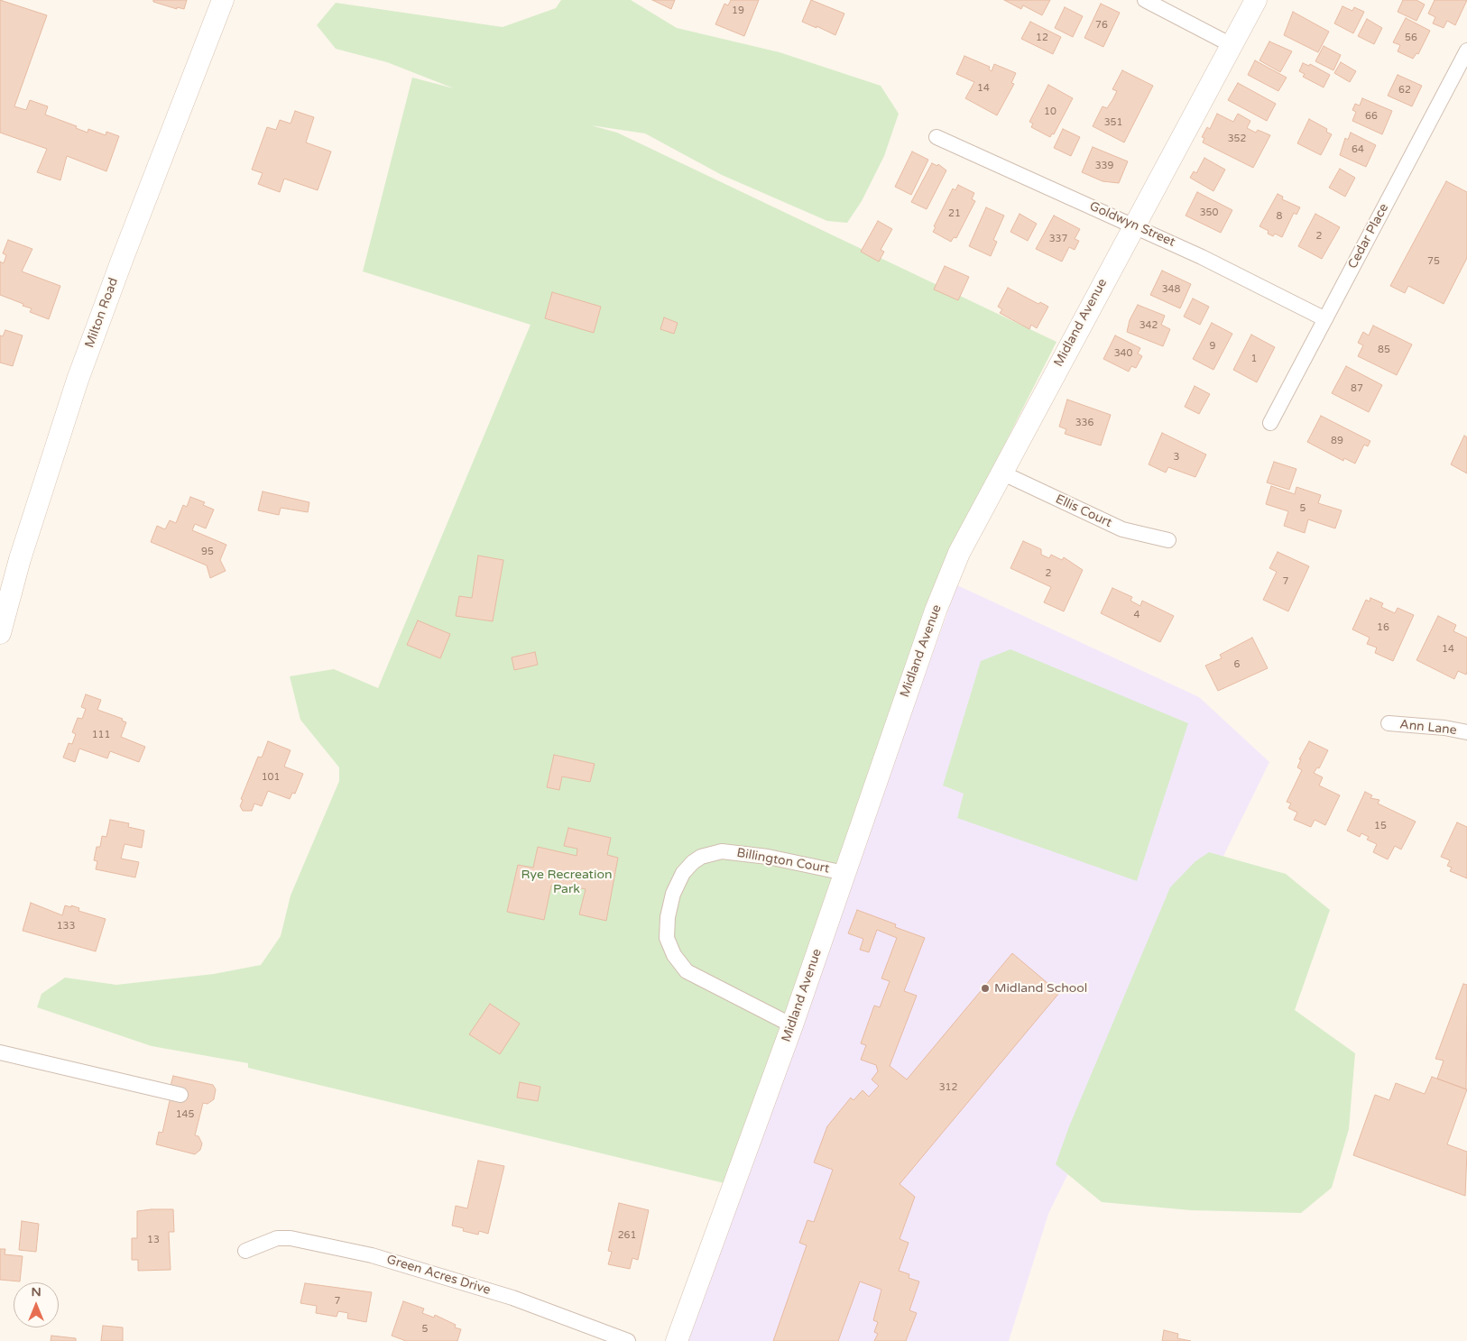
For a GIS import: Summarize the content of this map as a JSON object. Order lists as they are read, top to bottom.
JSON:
{
  "streets": {
    "street": [
      "Goldwyn Street",
      "Cedar Place",
      "Milton Road",
      "Midland Avenue",
      "Ellis Court",
      "Ann Lane",
      "Billington Court",
      "Green Acres Drive"
    ]
  },
  "crossings": [
    ["Goldwyn Street", "Cedar Place"],
    ["Goldwyn Street", "Midland Avenue"],
    ["Midland Avenue", "Ellis Court"],
    ["Midland Avenue", "Billington Court"]
  ],
  "parks": ["Rye Recreation Park"],
  "places": ["Midland School"],
  "house_numbers": [
    "19",
    "76",
    "12",
    "56",
    "14",
    "62",
    "10",
    "66",
    "351",
    "352",
    "64",
    "339",
    "350",
    "21",
    "8",
    "2",
    "337",
    "75",
    "348",
    "342",
    "9",
    "85",
    "340",
    "1",
    "87",
    "336",
    "89",
    "3",
    "5",
    "95",
    "2",
    "7",
    "4",
    "16",
    "14",
    "6",
    "111",
    "101",
    "15",
    "133",
    "312",
    "145",
    "261",
    "13",
    "7",
    "5"
  ],
  "north": "top"
}
